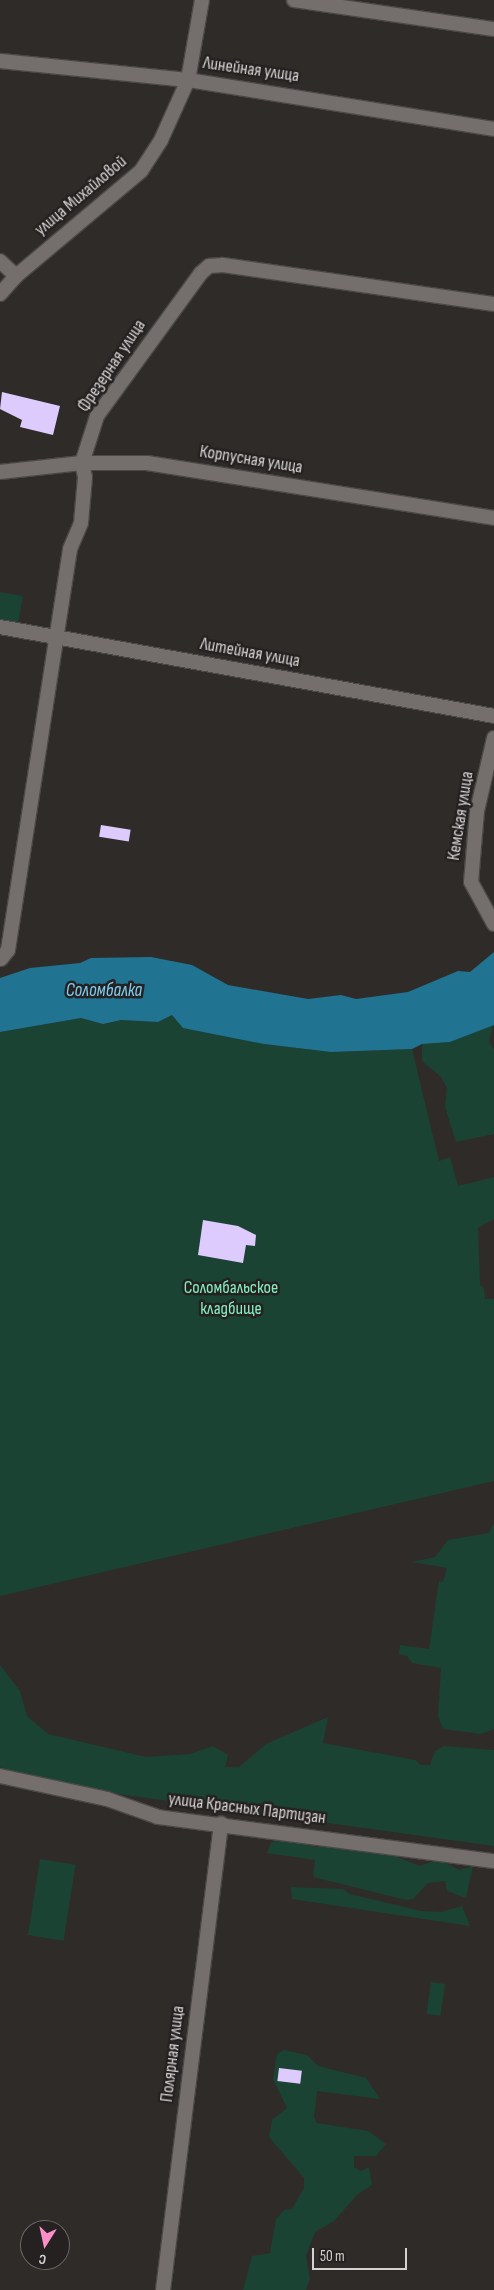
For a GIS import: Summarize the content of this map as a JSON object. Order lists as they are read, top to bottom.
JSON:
{
  "streets": {
    "street": [
      "Линейная улица",
      "улица Михайловой",
      "Фрезерная улица",
      "Корпусная улица",
      "Литейная улица",
      "Кемская улица",
      "улица Красных Партизан",
      "Полярная улица"
    ]
  },
  "crossings": [
    ["Линейная улица", "улица Михайловой"],
    ["Фрезерная улица", "Корпусная улица"],
    ["Фрезерная улица", "Литейная улица"],
    ["улица Красных Партизан", "Полярная улица"]
  ],
  "water": ["Соломбалка"],
  "parks": ["Соломбальское кладбище"],
  "scale_bar": "50 m",
  "north": "bottom"
}
